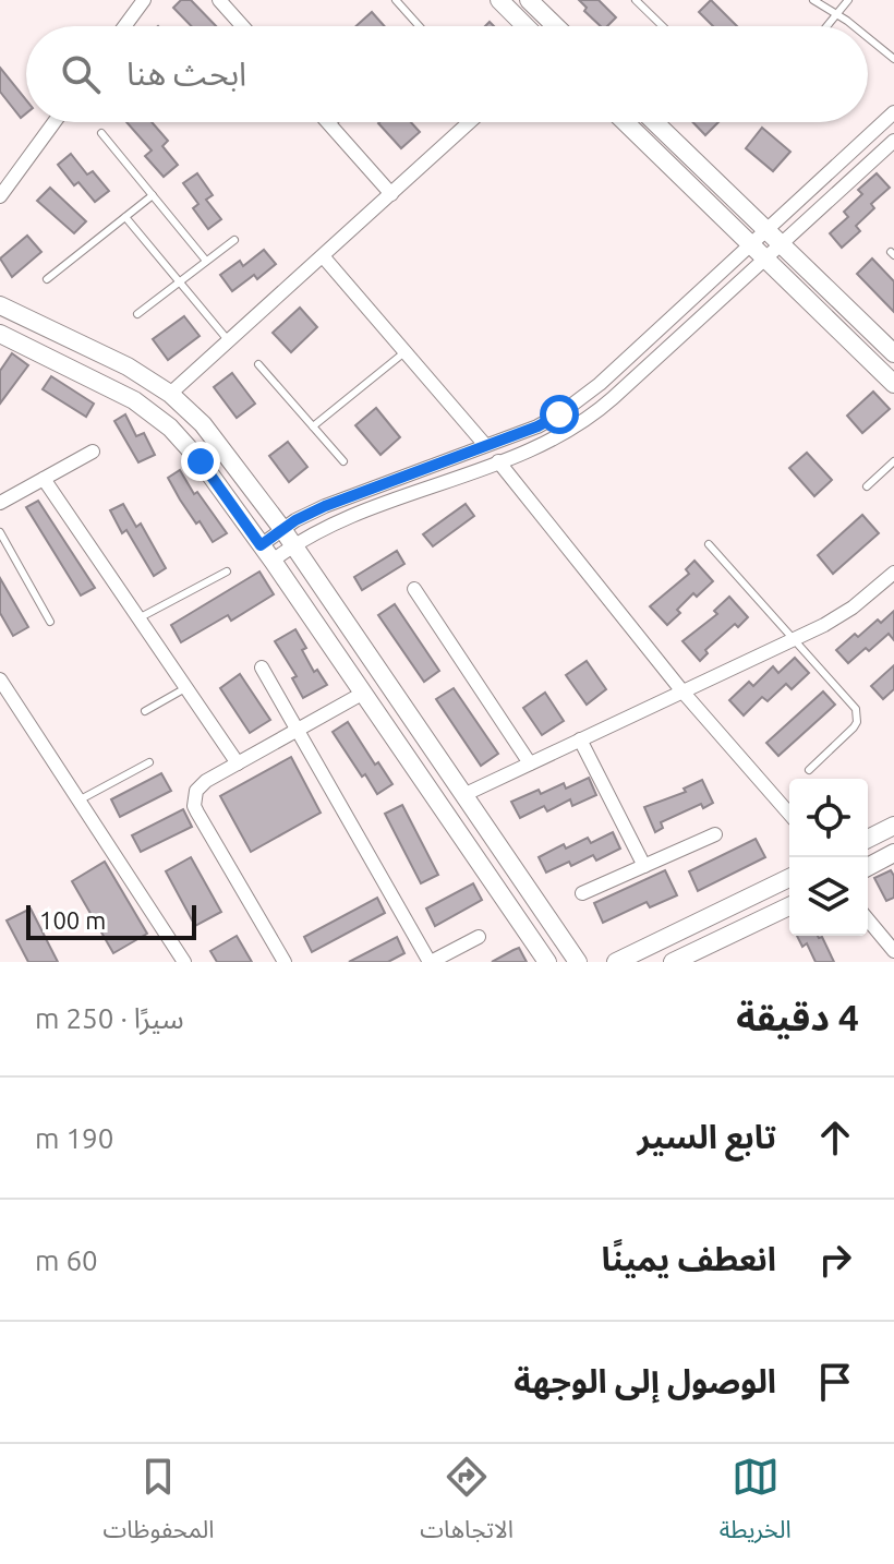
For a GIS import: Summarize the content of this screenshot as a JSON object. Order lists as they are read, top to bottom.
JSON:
{
  "scale_bar": "100 m",
  "page": {
    "search": "ابحث هنا",
    "scale": "100 m",
    "heading": ["4 دقيقة", "سيرًا · 250 m"],
    "list": [
      ["تابع السير", "190 m"],
      ["انعطف يمينًا", "60 m"],
      "الوصول إلى الوجهة"
    ],
    "nav": ["الخريطة", "الاتجاهات", "المحفوظات"]
  }
}
